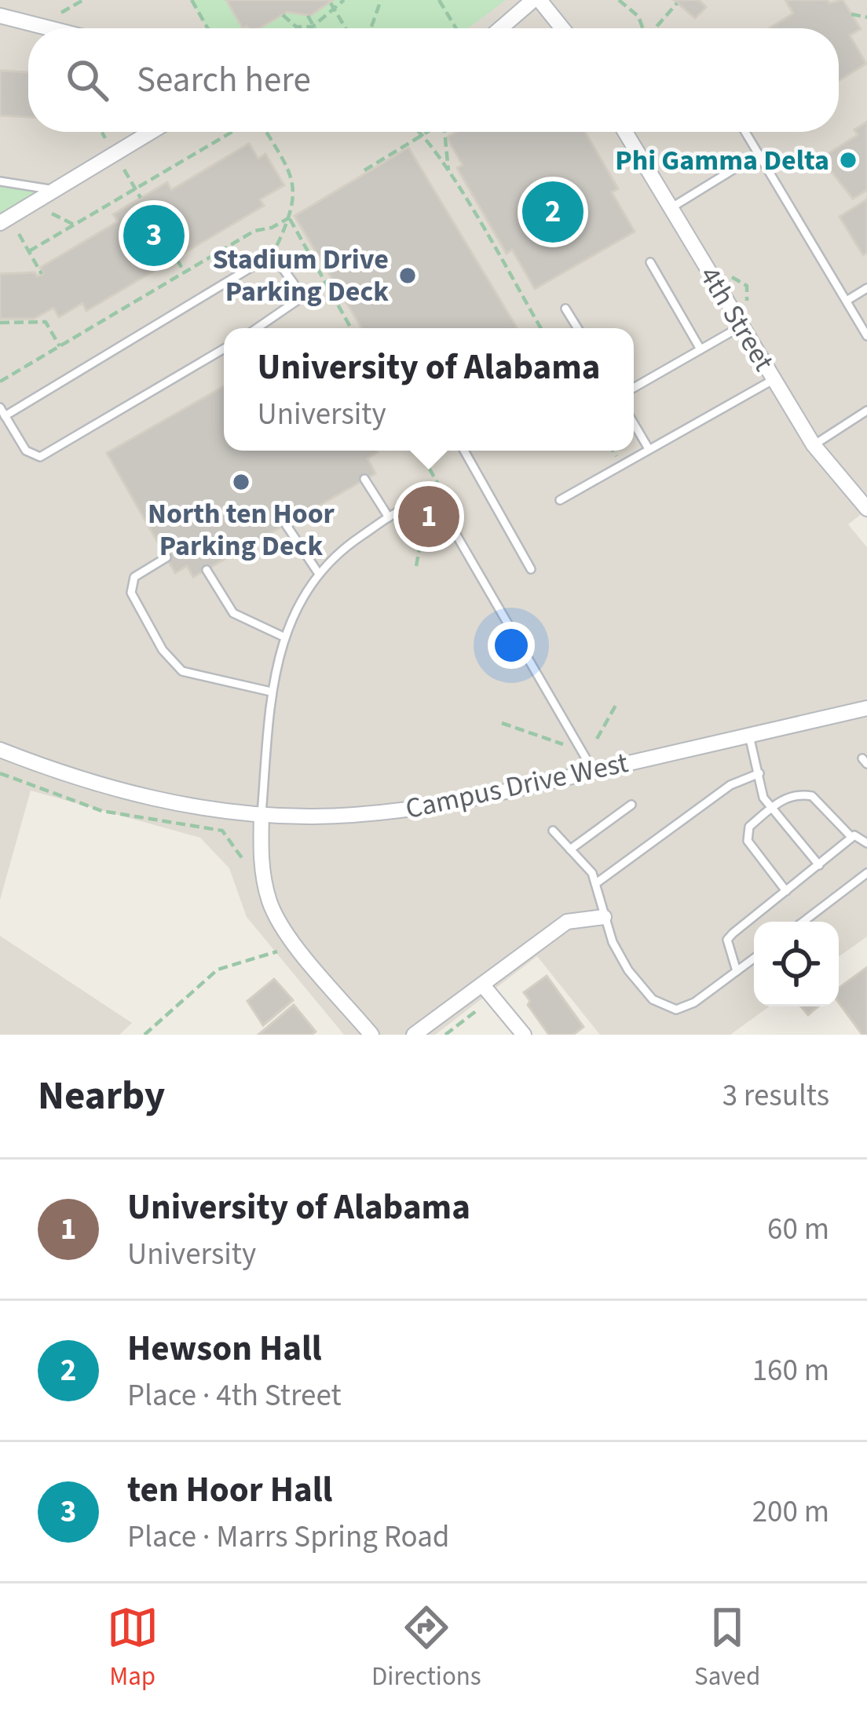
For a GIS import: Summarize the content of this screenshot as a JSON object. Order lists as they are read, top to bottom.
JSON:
{
  "streets": {
    "street": ["4th Street", "Campus Drive West"]
  },
  "places": ["Phi Gamma Delta", "Stadium Drive Parking Deck", "North ten Hoor Parking Deck"],
  "page": {
    "search": "Search here",
    "pins": ["2", "3", "1"],
    "popup": ["University of Alabama", "University"],
    "heading": ["Nearby", "3 results"],
    "list": [
      {
        "mark": "1",
        "name": "University of Alabama",
        "note": "University",
        "value": "60 m"
      },
      {
        "mark": "2",
        "name": "Hewson Hall",
        "note": "Place · 4th Street",
        "value": "160 m"
      },
      {
        "mark": "3",
        "name": "ten Hoor Hall",
        "note": "Place · Marrs Spring Road",
        "value": "200 m"
      }
    ],
    "nav": ["Map", "Directions", "Saved"]
  }
}
